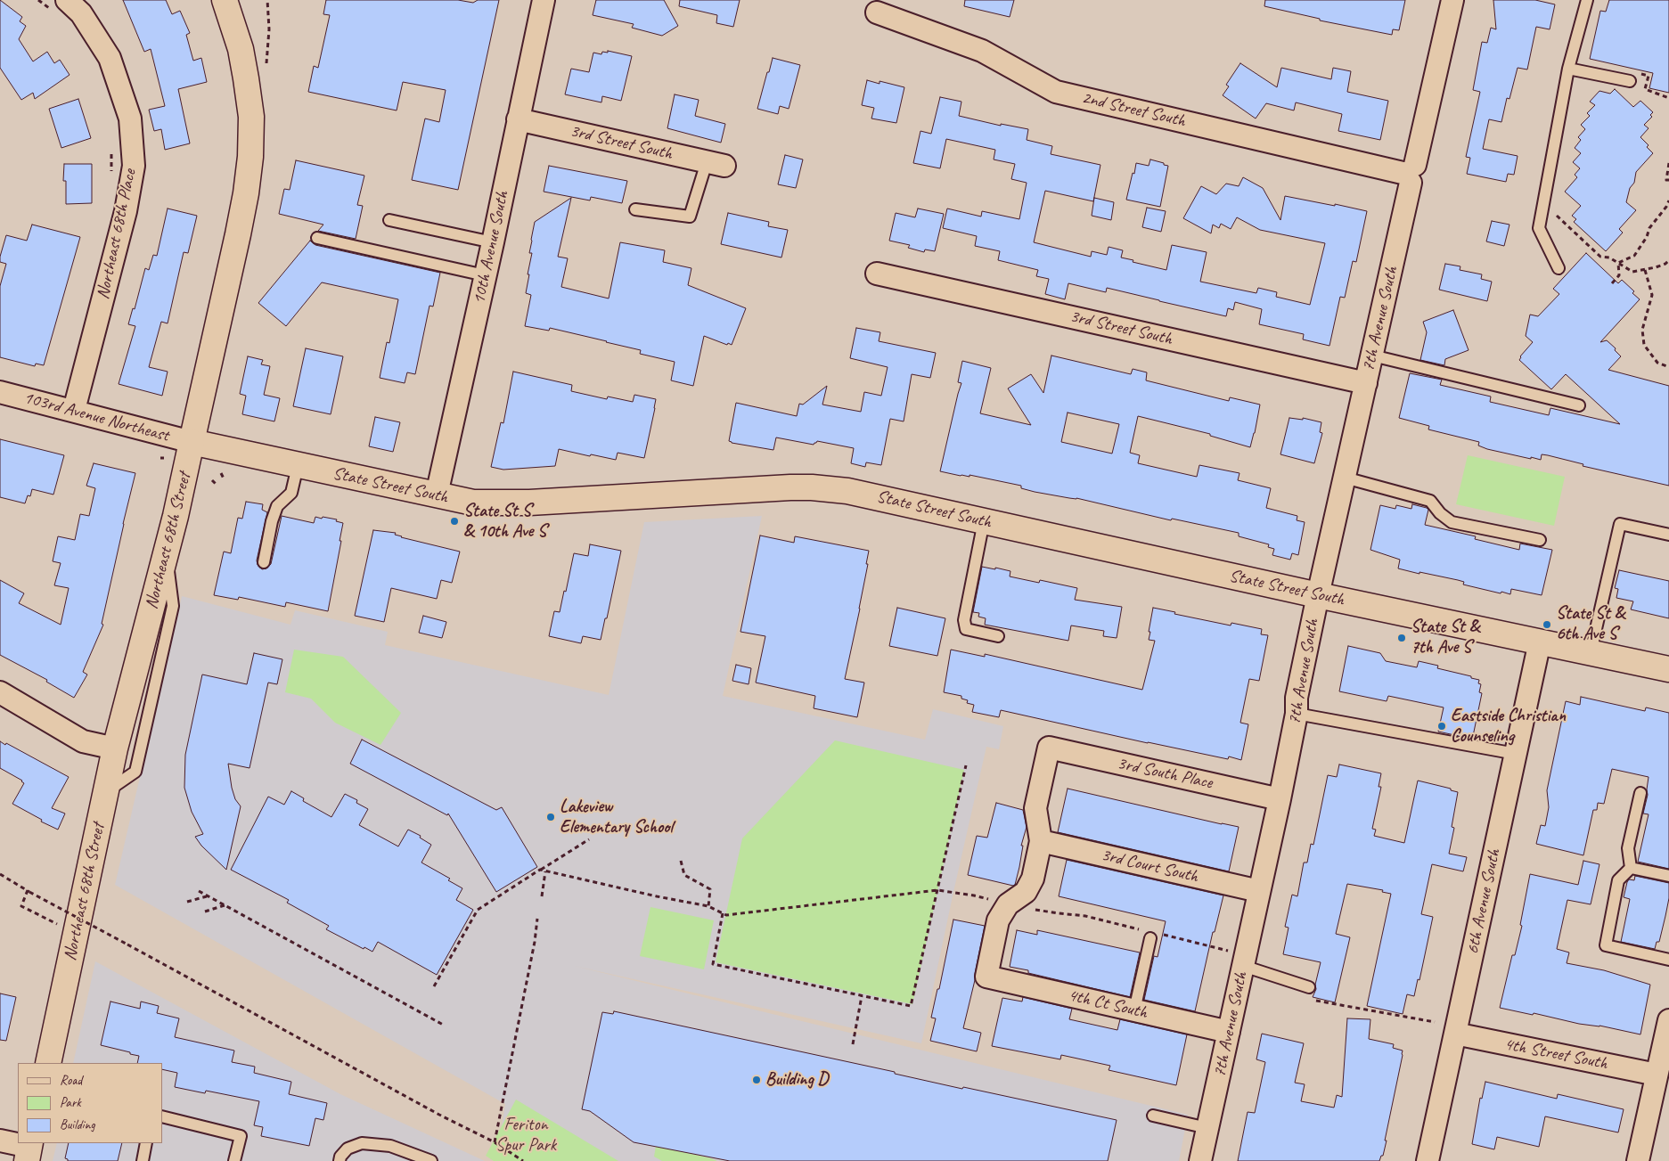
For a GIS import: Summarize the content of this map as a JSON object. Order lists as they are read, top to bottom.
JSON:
{
  "streets": {
    "street": [
      "2nd Street South",
      "3rd Street South",
      "Northeast 68th Place",
      "10th Avenue South",
      "7th Avenue South",
      "103rd Avenue Northeast",
      "State Street South",
      "Northeast 68th Street",
      "3rd South Place",
      "3rd Court South",
      "6th Avenue South",
      "4th Ct South",
      "4th Street South"
    ]
  },
  "crossings": [
    ["2nd Street South", "7th Avenue South"],
    ["3rd Street South", "10th Avenue South"],
    ["3rd Street South", "7th Avenue South"],
    ["Northeast 68th Place", "103rd Avenue Northeast"],
    ["10th Avenue South", "State Street South"],
    ["7th Avenue South", "State Street South"],
    ["7th Avenue South", "3rd South Place"],
    ["7th Avenue South", "3rd Court South"],
    ["7th Avenue South", "4th Ct South"],
    ["103rd Avenue Northeast", "State Street South"],
    ["103rd Avenue Northeast", "Northeast 68th Street"],
    ["State Street South", "Northeast 68th Street"],
    ["State Street South", "6th Avenue South"],
    ["3rd South Place", "3rd Court South"],
    ["3rd South Place", "4th Ct South"],
    ["3rd Court South", "4th Ct South"],
    ["6th Avenue South", "4th Street South"]
  ],
  "parks": ["Feriton Spur Park"],
  "places": [
    "State St S & 10th Ave S",
    "State St & 6th Ave S",
    "State St & 7th Ave S",
    "Eastside Christian Counseling",
    "Lakeview Elementary School",
    "Building D"
  ],
  "legend": ["Road", "Park", "Building"]
}
